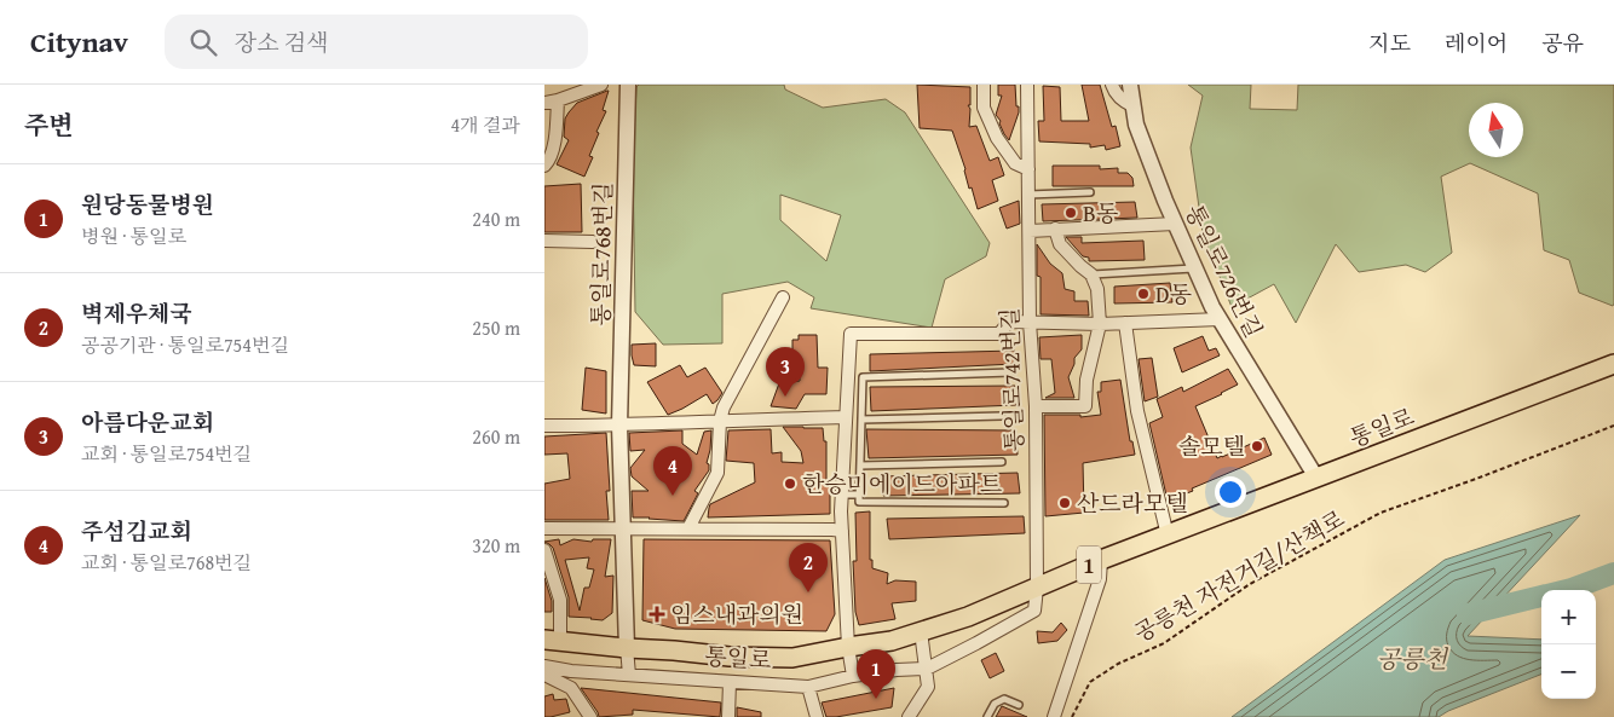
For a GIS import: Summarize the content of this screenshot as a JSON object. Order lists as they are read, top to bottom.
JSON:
{
  "streets": {
    "main road": ["통일로", "1"],
    "street": ["통일로768번길", "통일로726번길", "통일로742번길"],
    "path": ["공릉천 자전거길/산책로"]
  },
  "crossings": [
    ["통일로768번길", "통일로"],
    ["통일로726번길", "통일로"],
    ["통일로742번길", "통일로"]
  ],
  "water": ["공릉천"],
  "places": {
    "other": [
      "B동",
      "D동",
      "솔모텔",
      "한승미에이드아파트",
      "산드라모텔"
    ],
    "health": ["임스내과의원"]
  },
  "north": "top",
  "page": {
    "header": "Citynav",
    "search": "장소 검색",
    "nav": ["지도", "레이어", "공유"],
    "heading": ["주변", "4개 결과"],
    "list": [
      {
        "mark": "1",
        "name": "원당동물병원",
        "note": "병원 · 통일로",
        "value": "240 m"
      },
      {
        "mark": "2",
        "name": "벽제우체국",
        "note": "공공기관 · 통일로754번길",
        "value": "250 m"
      },
      {
        "mark": "3",
        "name": "아름다운교회",
        "note": "교회 · 통일로754번길",
        "value": "260 m"
      },
      {
        "mark": "4",
        "name": "주섬김교회",
        "note": "교회 · 통일로768번길",
        "value": "320 m"
      }
    ],
    "pins": [
      "3",
      "4",
      "2",
      "1"
    ],
    "map_buttons": ["+", "−"]
  }
}
